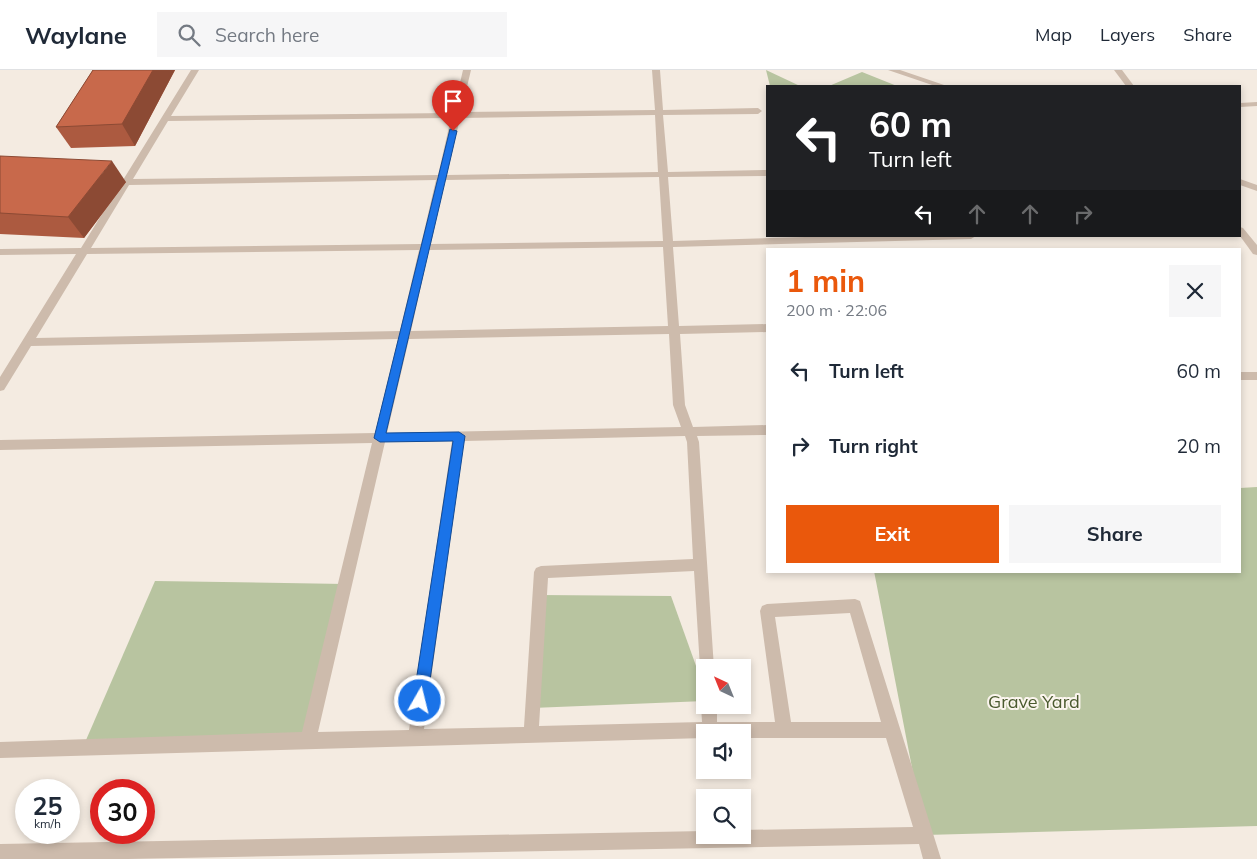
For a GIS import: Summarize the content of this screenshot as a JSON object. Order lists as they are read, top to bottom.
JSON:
{
  "parks": ["Grave Yard"],
  "north": "top left",
  "page": {
    "header": "Waylane",
    "search": "Search here",
    "nav": ["Map", "Layers", "Share"],
    "turn": ["60 m", "Turn left"],
    "heading": ["1 min", "200 m · 22:06"],
    "list": [
      {
        "name": "Turn left",
        "value": "60 m"
      },
      {
        "name": "Turn right",
        "value": "20 m"
      }
    ],
    "buttons": ["Exit", "Share"],
    "speed": "25 km/h",
    "limit": "30"
  }
}
